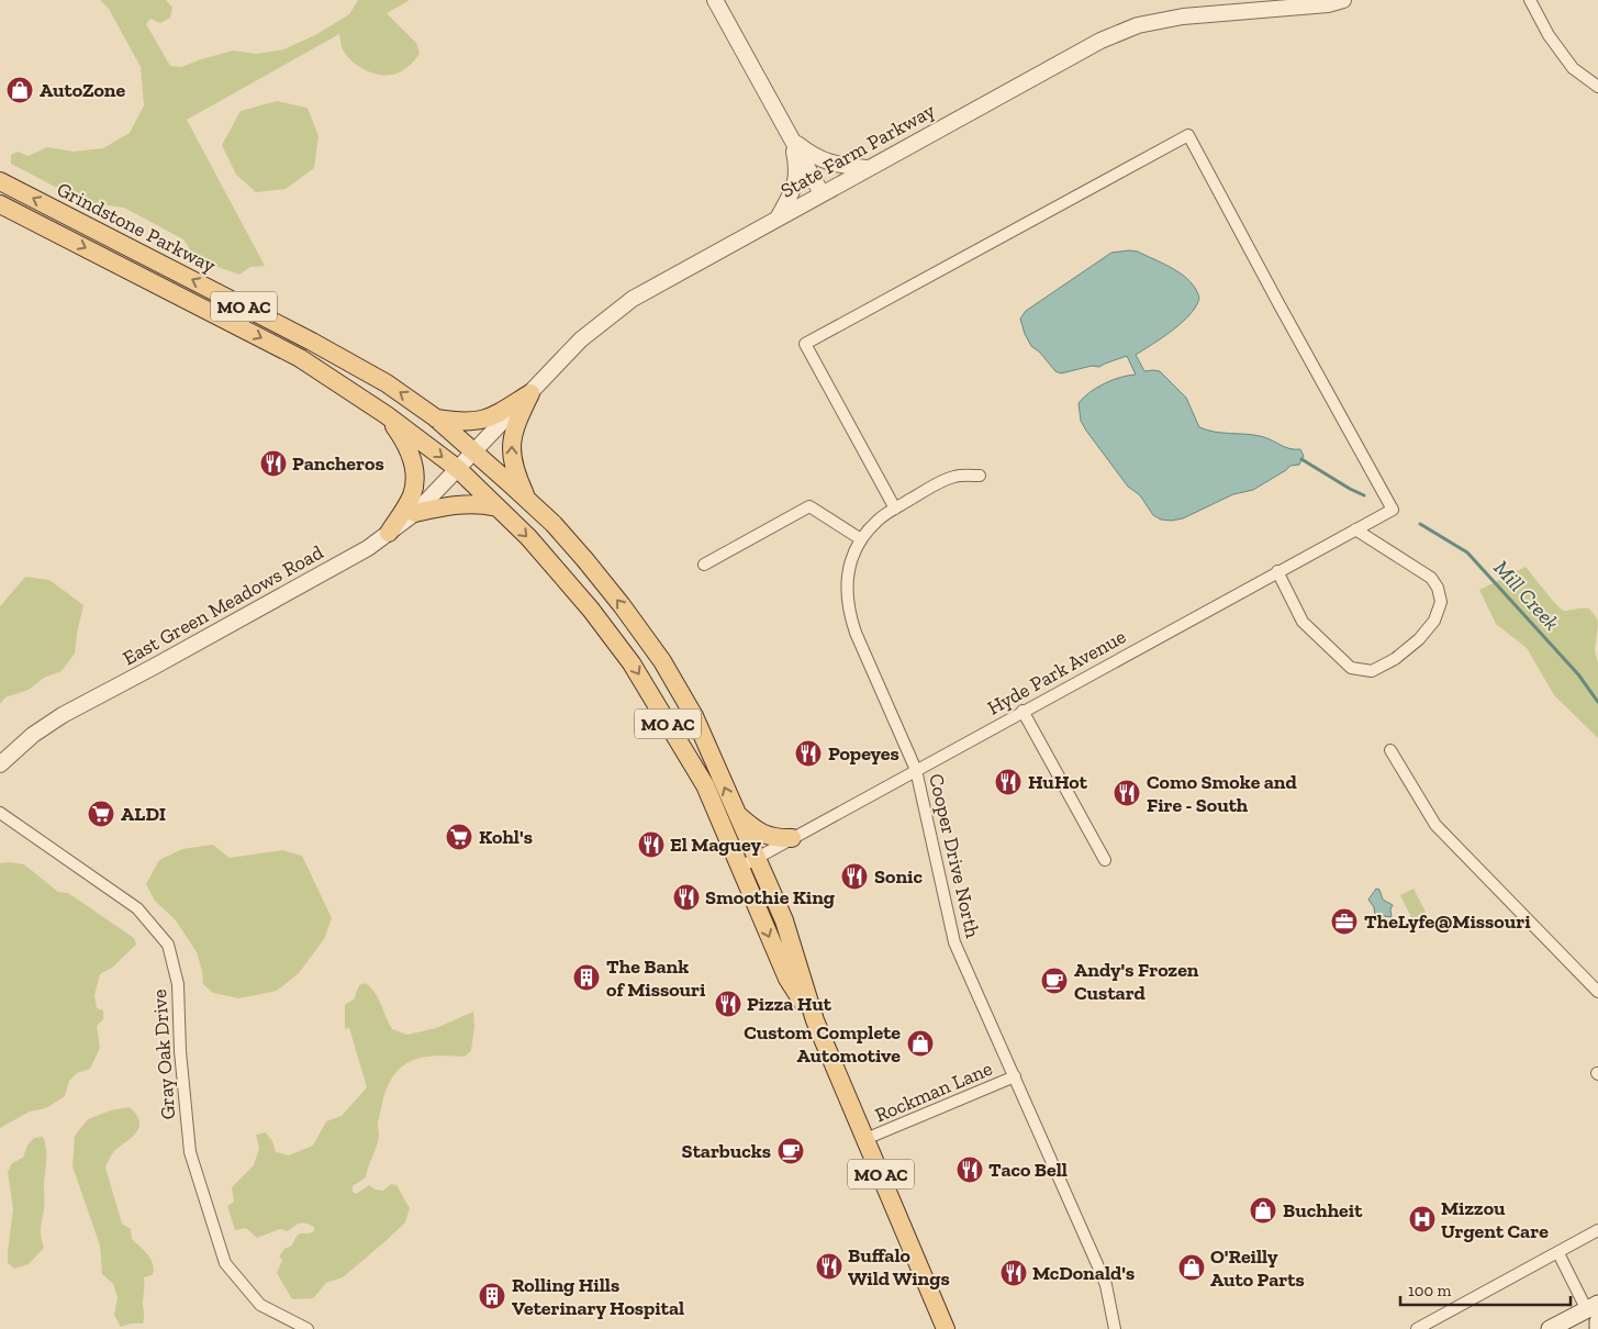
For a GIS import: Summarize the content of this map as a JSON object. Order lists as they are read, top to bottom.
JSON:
{
  "streets": {
    "main road": ["Grindstone Parkway", "MO AC"],
    "street": [
      "State Farm Parkway",
      "East Green Meadows Road",
      "Hyde Park Avenue",
      "Cooper Drive North",
      "Gray Oak Drive",
      "Rockman Lane"
    ]
  },
  "crossings": [
    ["State Farm Parkway", "Grindstone Parkway"],
    ["State Farm Parkway", "MO AC"],
    ["State Farm Parkway", "East Green Meadows Road"],
    ["Grindstone Parkway", "MO AC"],
    ["MO AC", "East Green Meadows Road"],
    ["MO AC", "Hyde Park Avenue"],
    ["MO AC", "Rockman Lane"],
    ["Hyde Park Avenue", "Cooper Drive North"],
    ["Cooper Drive North", "Rockman Lane"]
  ],
  "water": ["Mill Creek"],
  "places": {
    "shop": [
      "AutoZone",
      "Custom Complete Automotive",
      "Buchheit",
      "O'Reilly Auto Parts"
    ],
    "restaurant": [
      "Pancheros",
      "Popeyes",
      "HuHot",
      "Como Smoke and Fire - South",
      "El Maguey",
      "Sonic",
      "Smoothie King",
      "Pizza Hut",
      "Taco Bell",
      "Buffalo Wild Wings",
      "McDonald's"
    ],
    "supermarket": ["ALDI", "Kohl's"],
    "office": ["TheLyfe@Missouri"],
    "building": ["The Bank of Missouri", "Rolling Hills Veterinary Hospital"],
    "cafe": ["Andy's Frozen Custard", "Starbucks"],
    "hospital": ["Mizzou Urgent Care"]
  },
  "scale_bar": "100 m"
}
